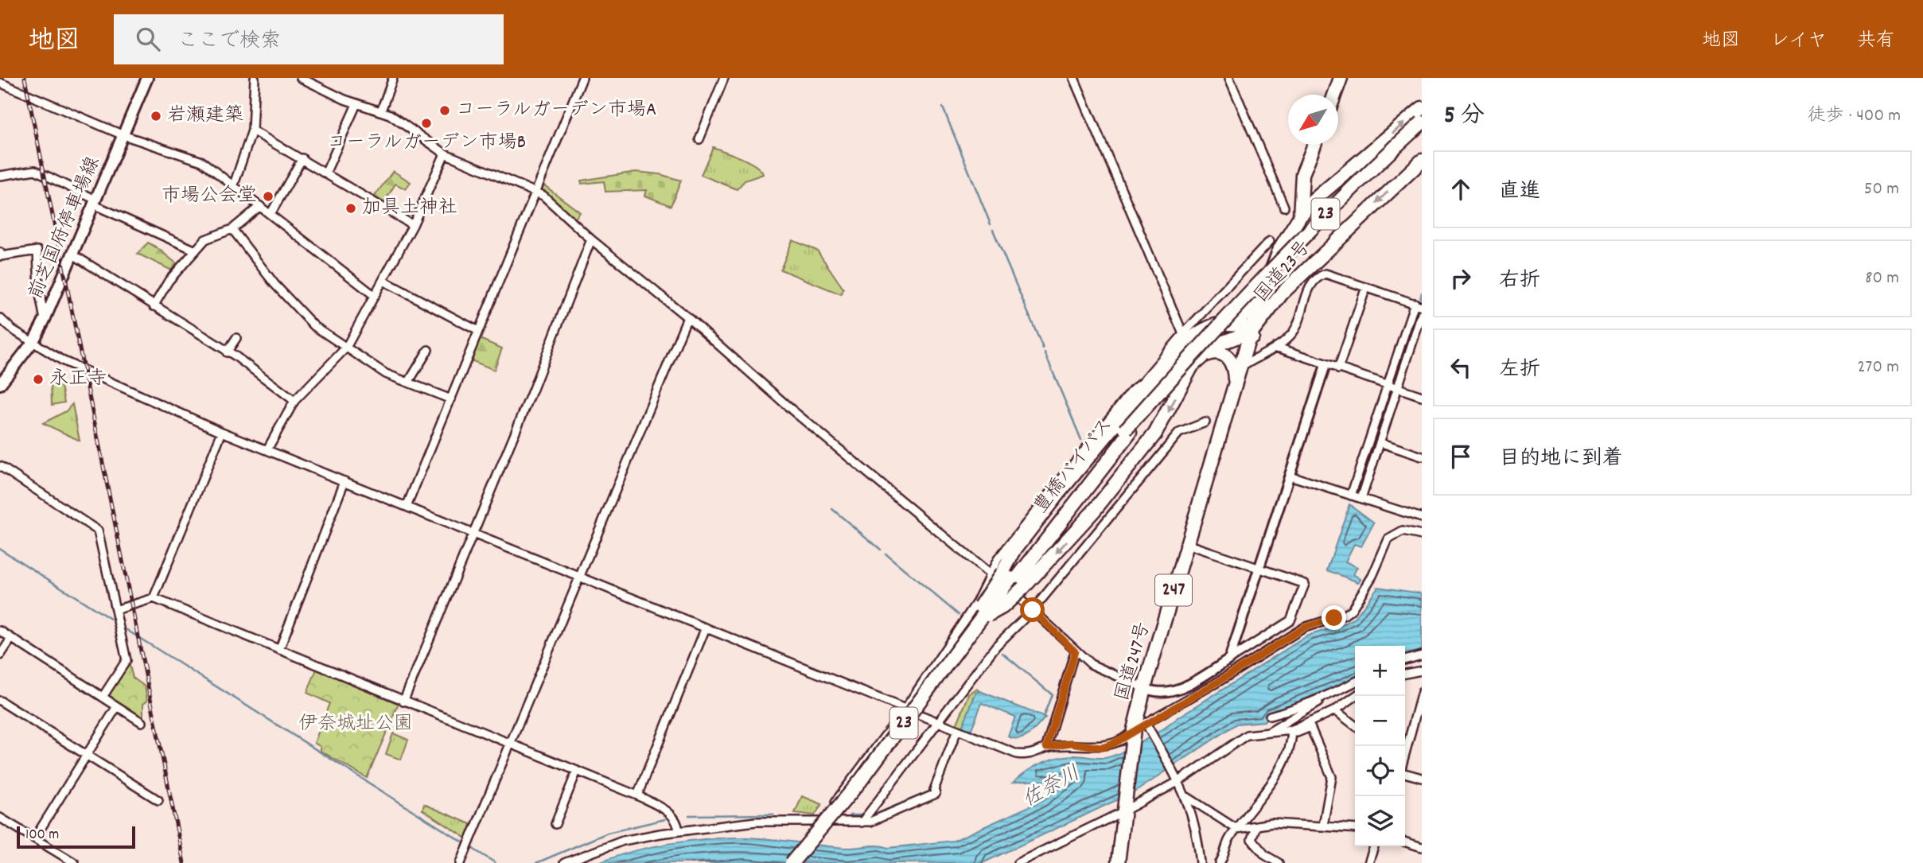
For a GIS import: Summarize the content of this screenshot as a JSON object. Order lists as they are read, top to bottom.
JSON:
{
  "streets": {
    "highway": [
      "23",
      "国道23号",
      "豊橋バイパス",
      "247",
      "国道247号"
    ],
    "main road": ["前芝国府停車場線"]
  },
  "crossings": [
    ["国道23号", "国道247号"]
  ],
  "water": ["佐奈川"],
  "parks": ["伊奈城址公園"],
  "places": [
    "コーラルガーデン市場A",
    "岩瀬建築",
    "コーラルガーデン市場B",
    "市場公会堂",
    "加具土神社",
    "永正寺"
  ],
  "scale_bar": "100 m",
  "north": "bottom left",
  "page": {
    "header": "地図",
    "search": "ここで検索",
    "nav": ["地図", "レイヤ", "共有"],
    "heading": ["5 分", "徒歩 · 400 m"],
    "list": [
      ["直進", "50 m"],
      ["右折", "80 m"],
      ["左折", "270 m"],
      "目的地に到着"
    ],
    "map_buttons": ["+", "−"],
    "scale": "100 m"
  }
}
